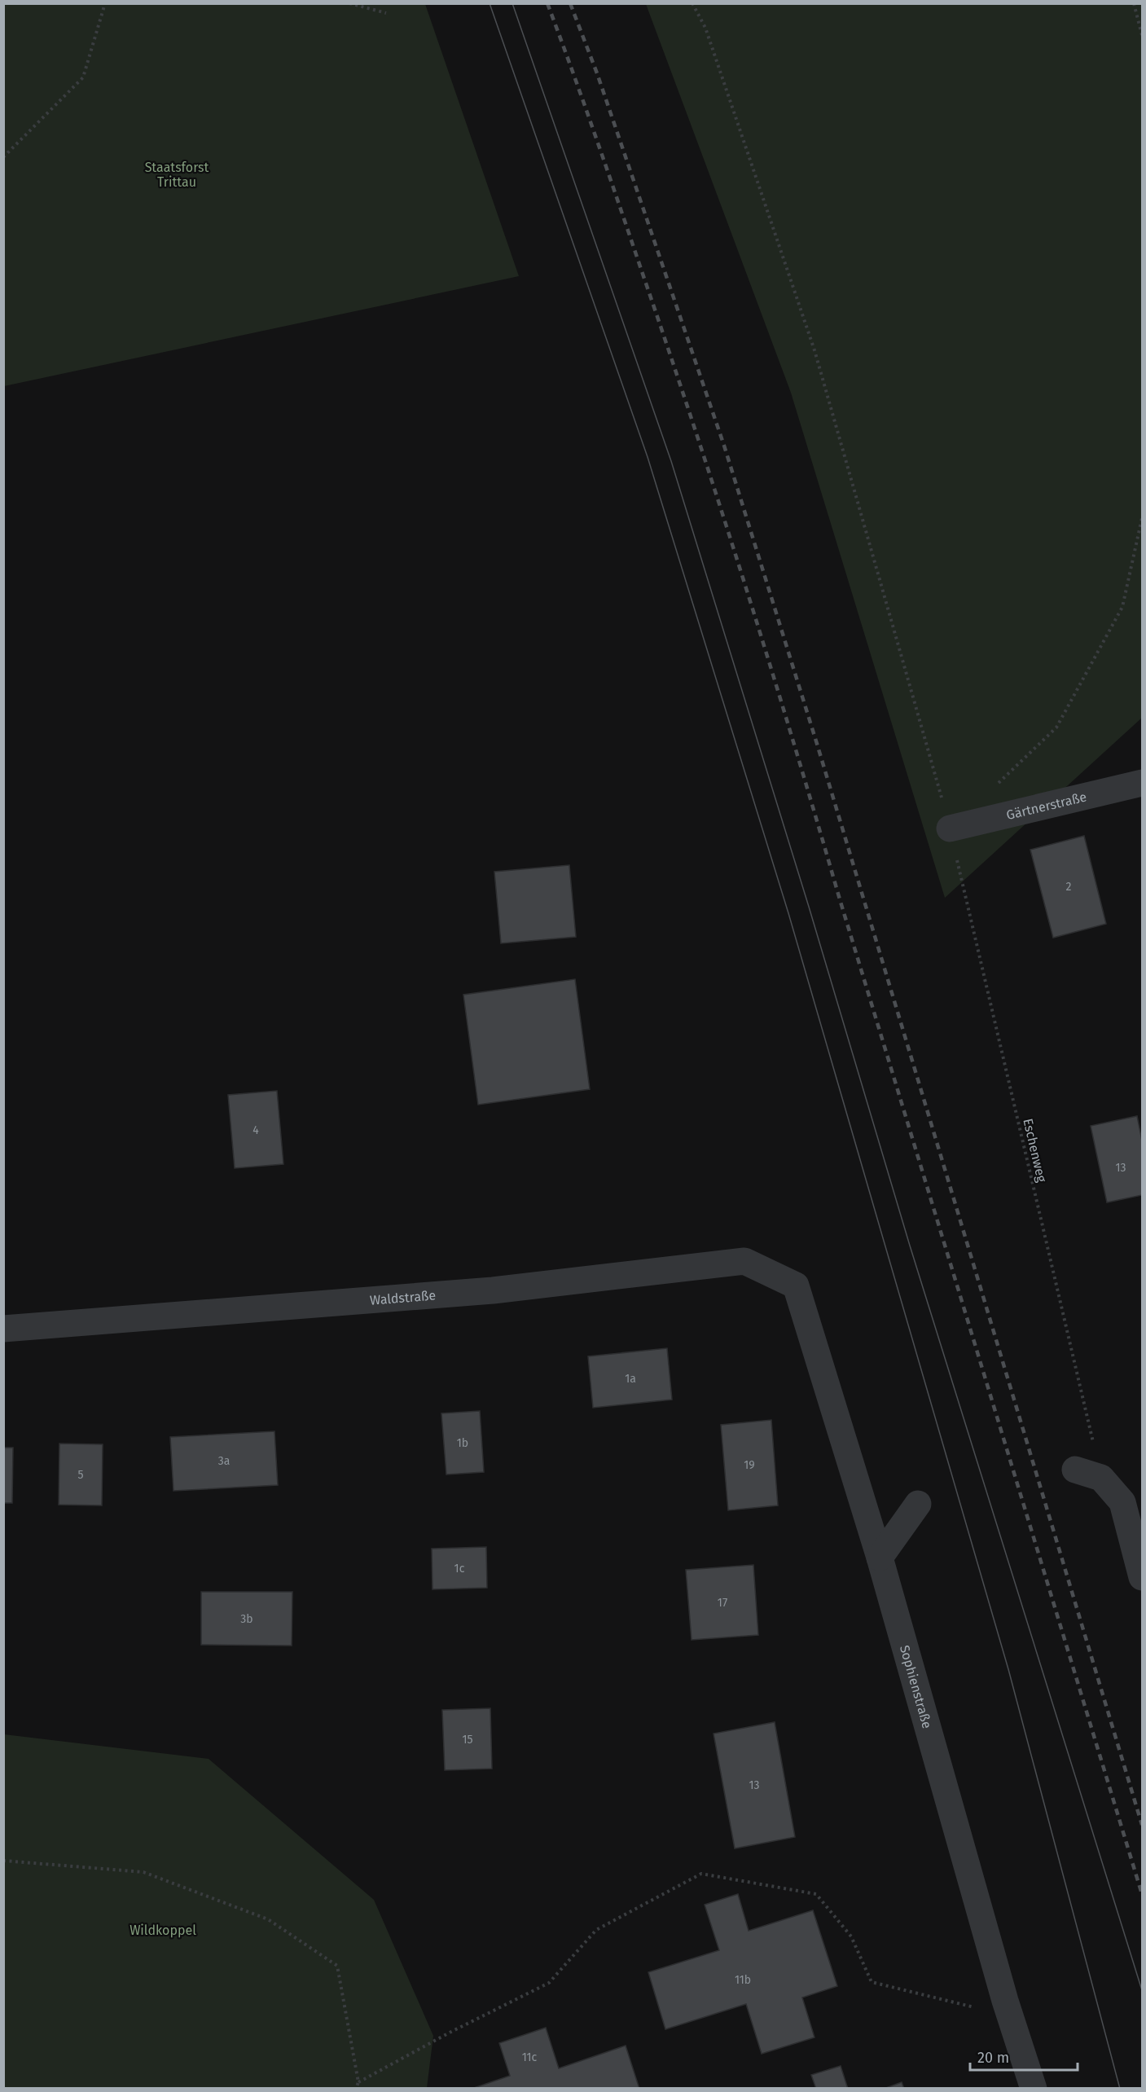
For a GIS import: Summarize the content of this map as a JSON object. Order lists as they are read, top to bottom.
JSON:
{
  "streets": {
    "street": ["Gärtnerstraße", "Waldstraße", "Sophienstraße"],
    "path": ["Eschenweg"]
  },
  "crossings": [
    ["Gärtnerstraße", "Eschenweg"],
    ["Waldstraße", "Sophienstraße"]
  ],
  "parks": ["Staatsforst Trittau", "Wildkoppel"],
  "house_numbers": [
    "2",
    "4",
    "13",
    "1a",
    "1b",
    "3a",
    "19",
    "5",
    "1c",
    "17",
    "3b",
    "15",
    "13",
    "11b",
    "11c"
  ],
  "scale_bar": "20 m"
}
